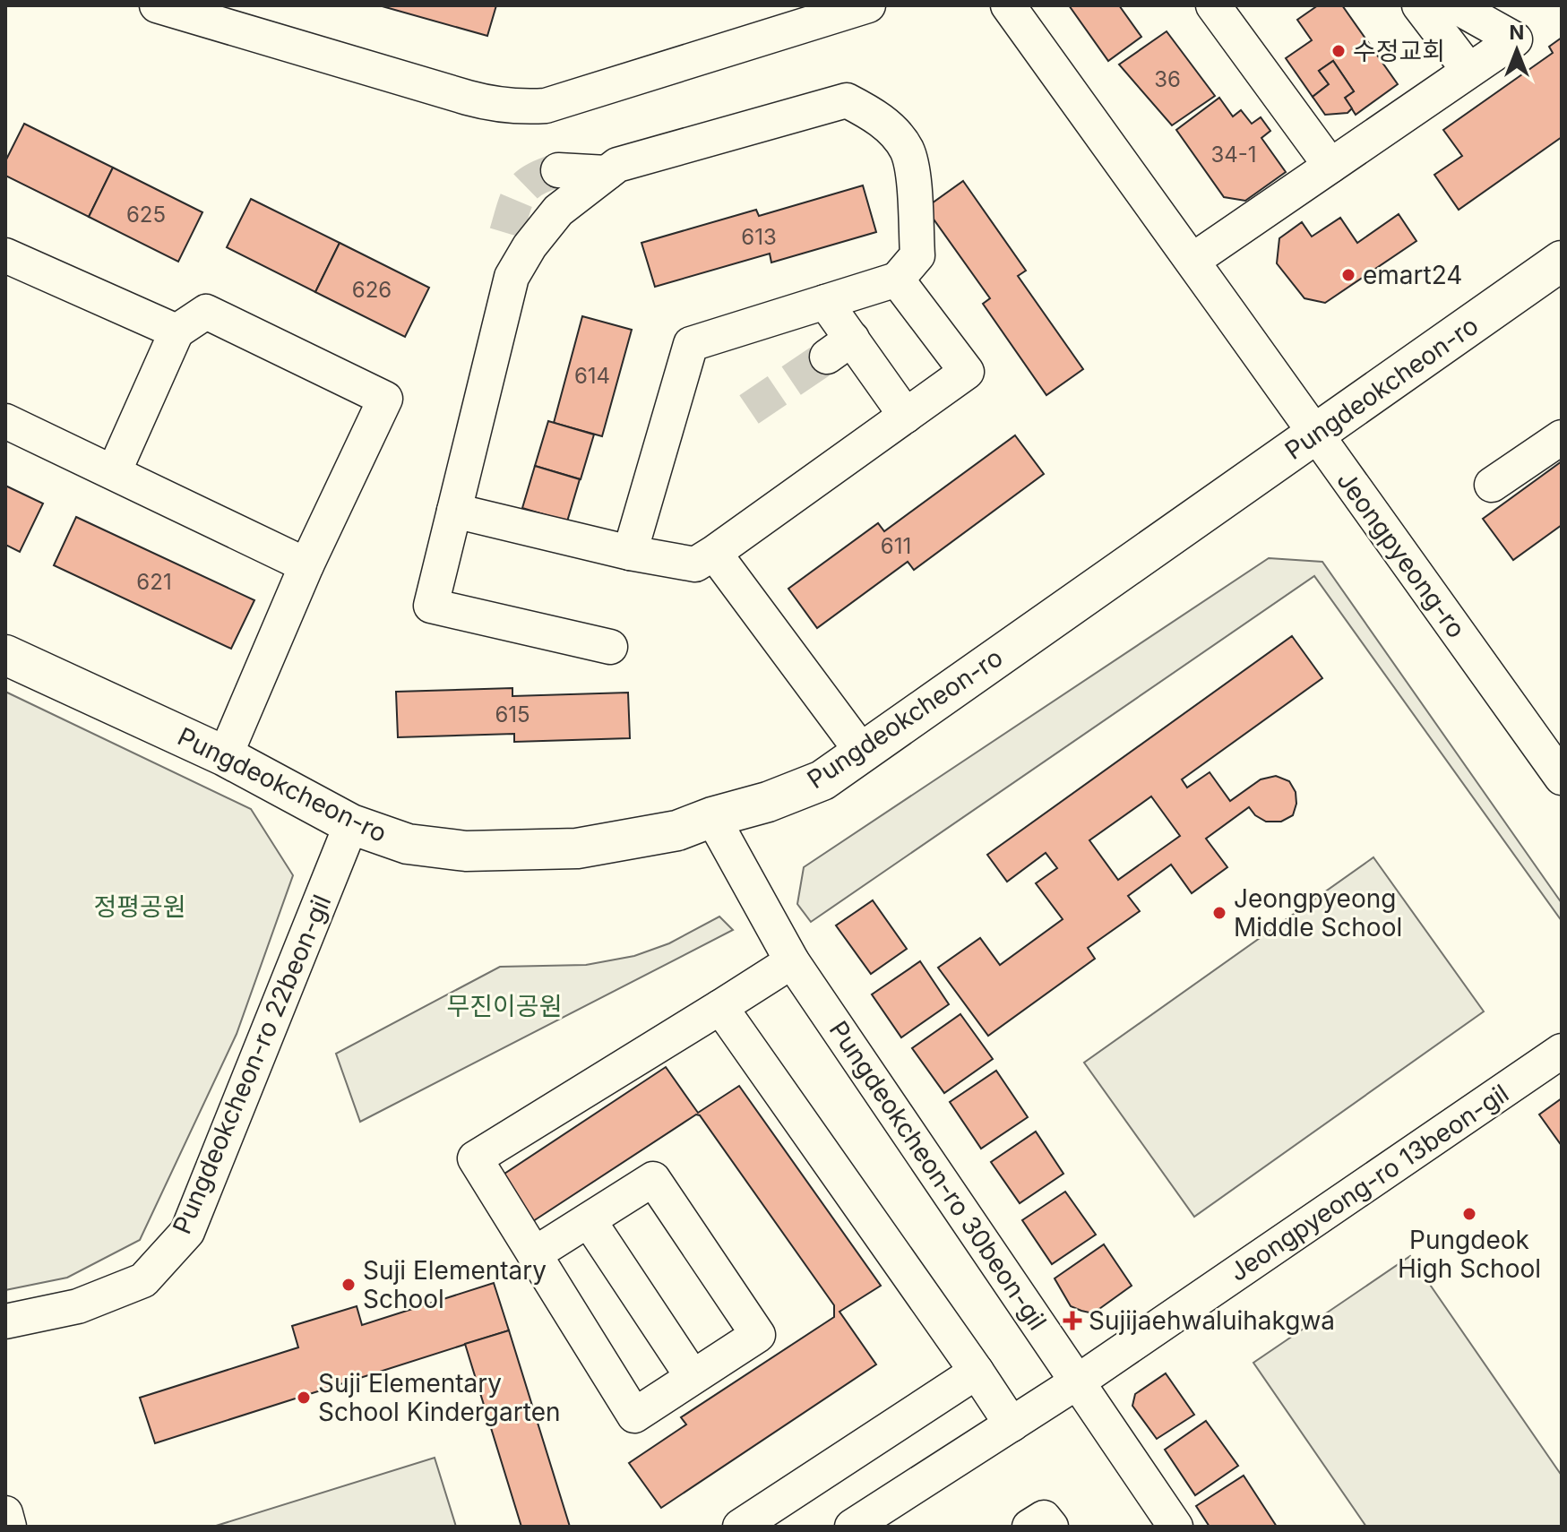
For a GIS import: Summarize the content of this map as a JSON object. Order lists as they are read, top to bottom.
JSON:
{
  "streets": {
    "main road": ["Pungdeokcheon-ro"],
    "street": [
      "Jeongpyeong-ro",
      "Pungdeokcheon-ro 22beon-gil",
      "Pungdeokcheon-ro 30beon-gil",
      "Jeongpyeong-ro 13beon-gil"
    ]
  },
  "crossings": [
    ["Pungdeokcheon-ro", "Jeongpyeong-ro"],
    ["Pungdeokcheon-ro", "Pungdeokcheon-ro 22beon-gil"],
    ["Pungdeokcheon-ro", "Pungdeokcheon-ro 30beon-gil"],
    ["Pungdeokcheon-ro 30beon-gil", "Jeongpyeong-ro 13beon-gil"]
  ],
  "parks": ["정평공원", "무진이공원"],
  "places": {
    "other": [
      "수정교회",
      "emart24",
      "Jeongpyeong Middle School",
      "Pungdeok High School",
      "Suji Elementary School",
      "Suji Elementary School Kindergarten"
    ],
    "health": ["Sujijaehwaluihakgwa"]
  },
  "house_numbers": [
    "36",
    "34-1",
    "625",
    "613",
    "626",
    "614",
    "611",
    "621",
    "615"
  ],
  "north": "top"
}
